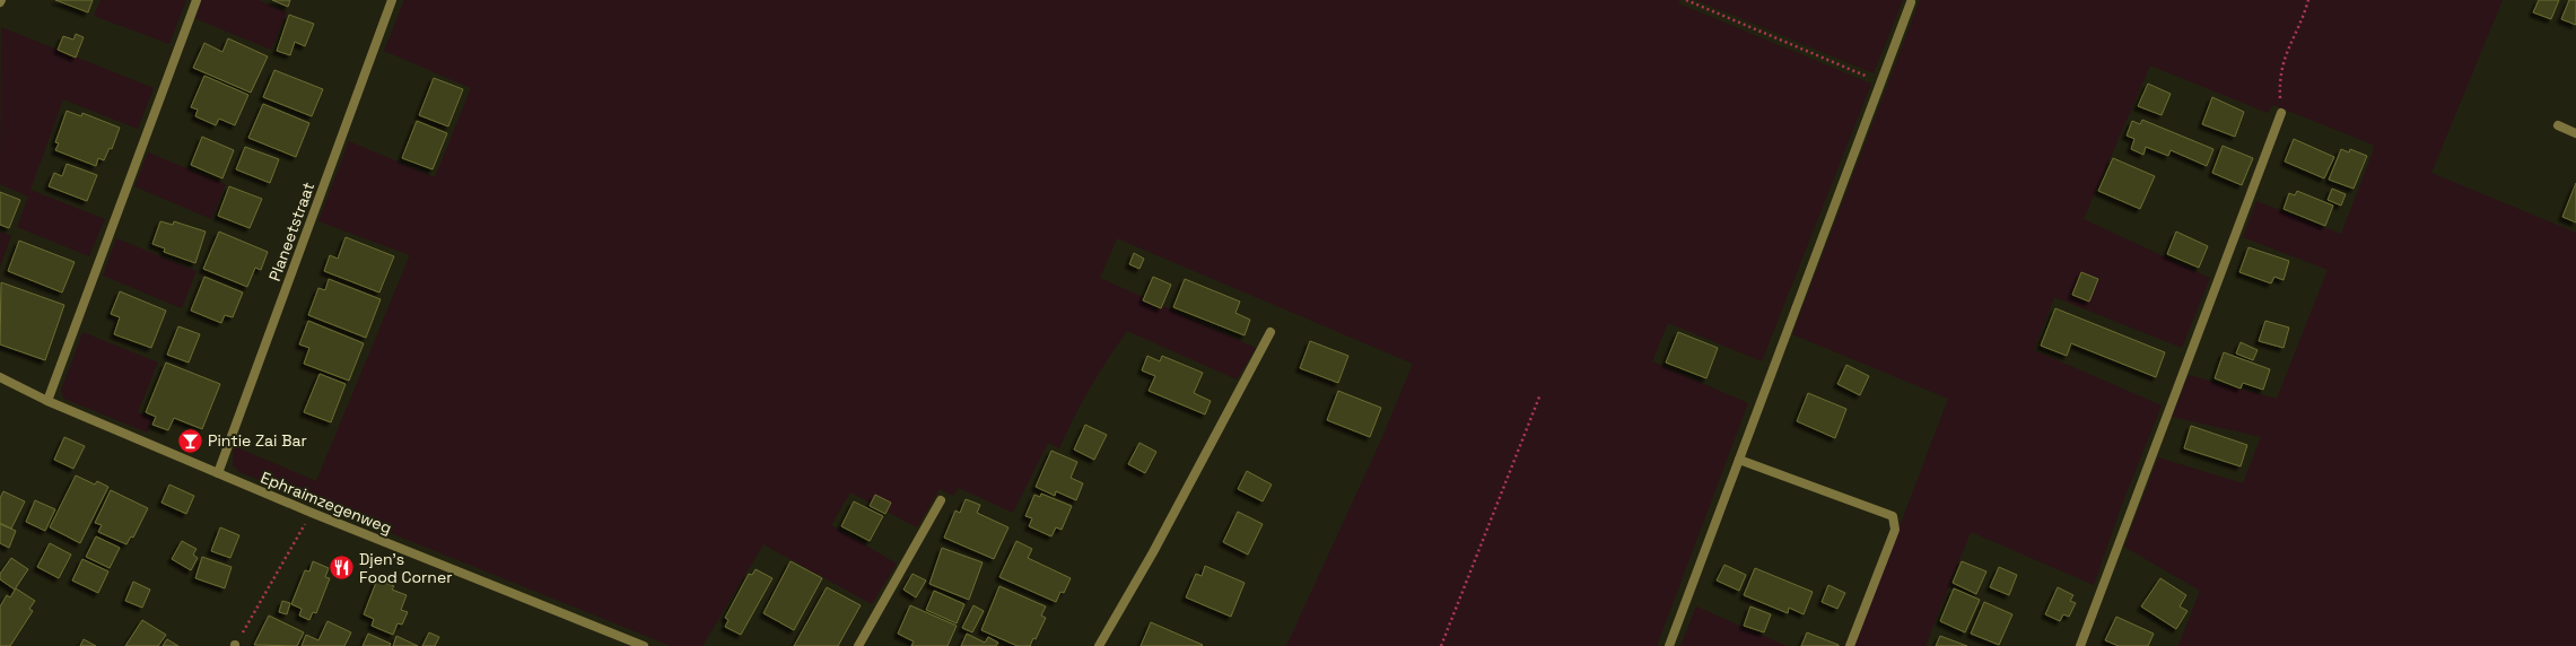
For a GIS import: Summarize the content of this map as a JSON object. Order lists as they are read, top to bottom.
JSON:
{
  "streets": {
    "street": ["Planeetstraat", "Ephraimzegenweg"]
  },
  "crossings": [
    ["Planeetstraat", "Ephraimzegenweg"]
  ],
  "places": {
    "bar": ["Pintie Zai Bar"],
    "restaurant": ["Djen's Food Corner"]
  }
}
